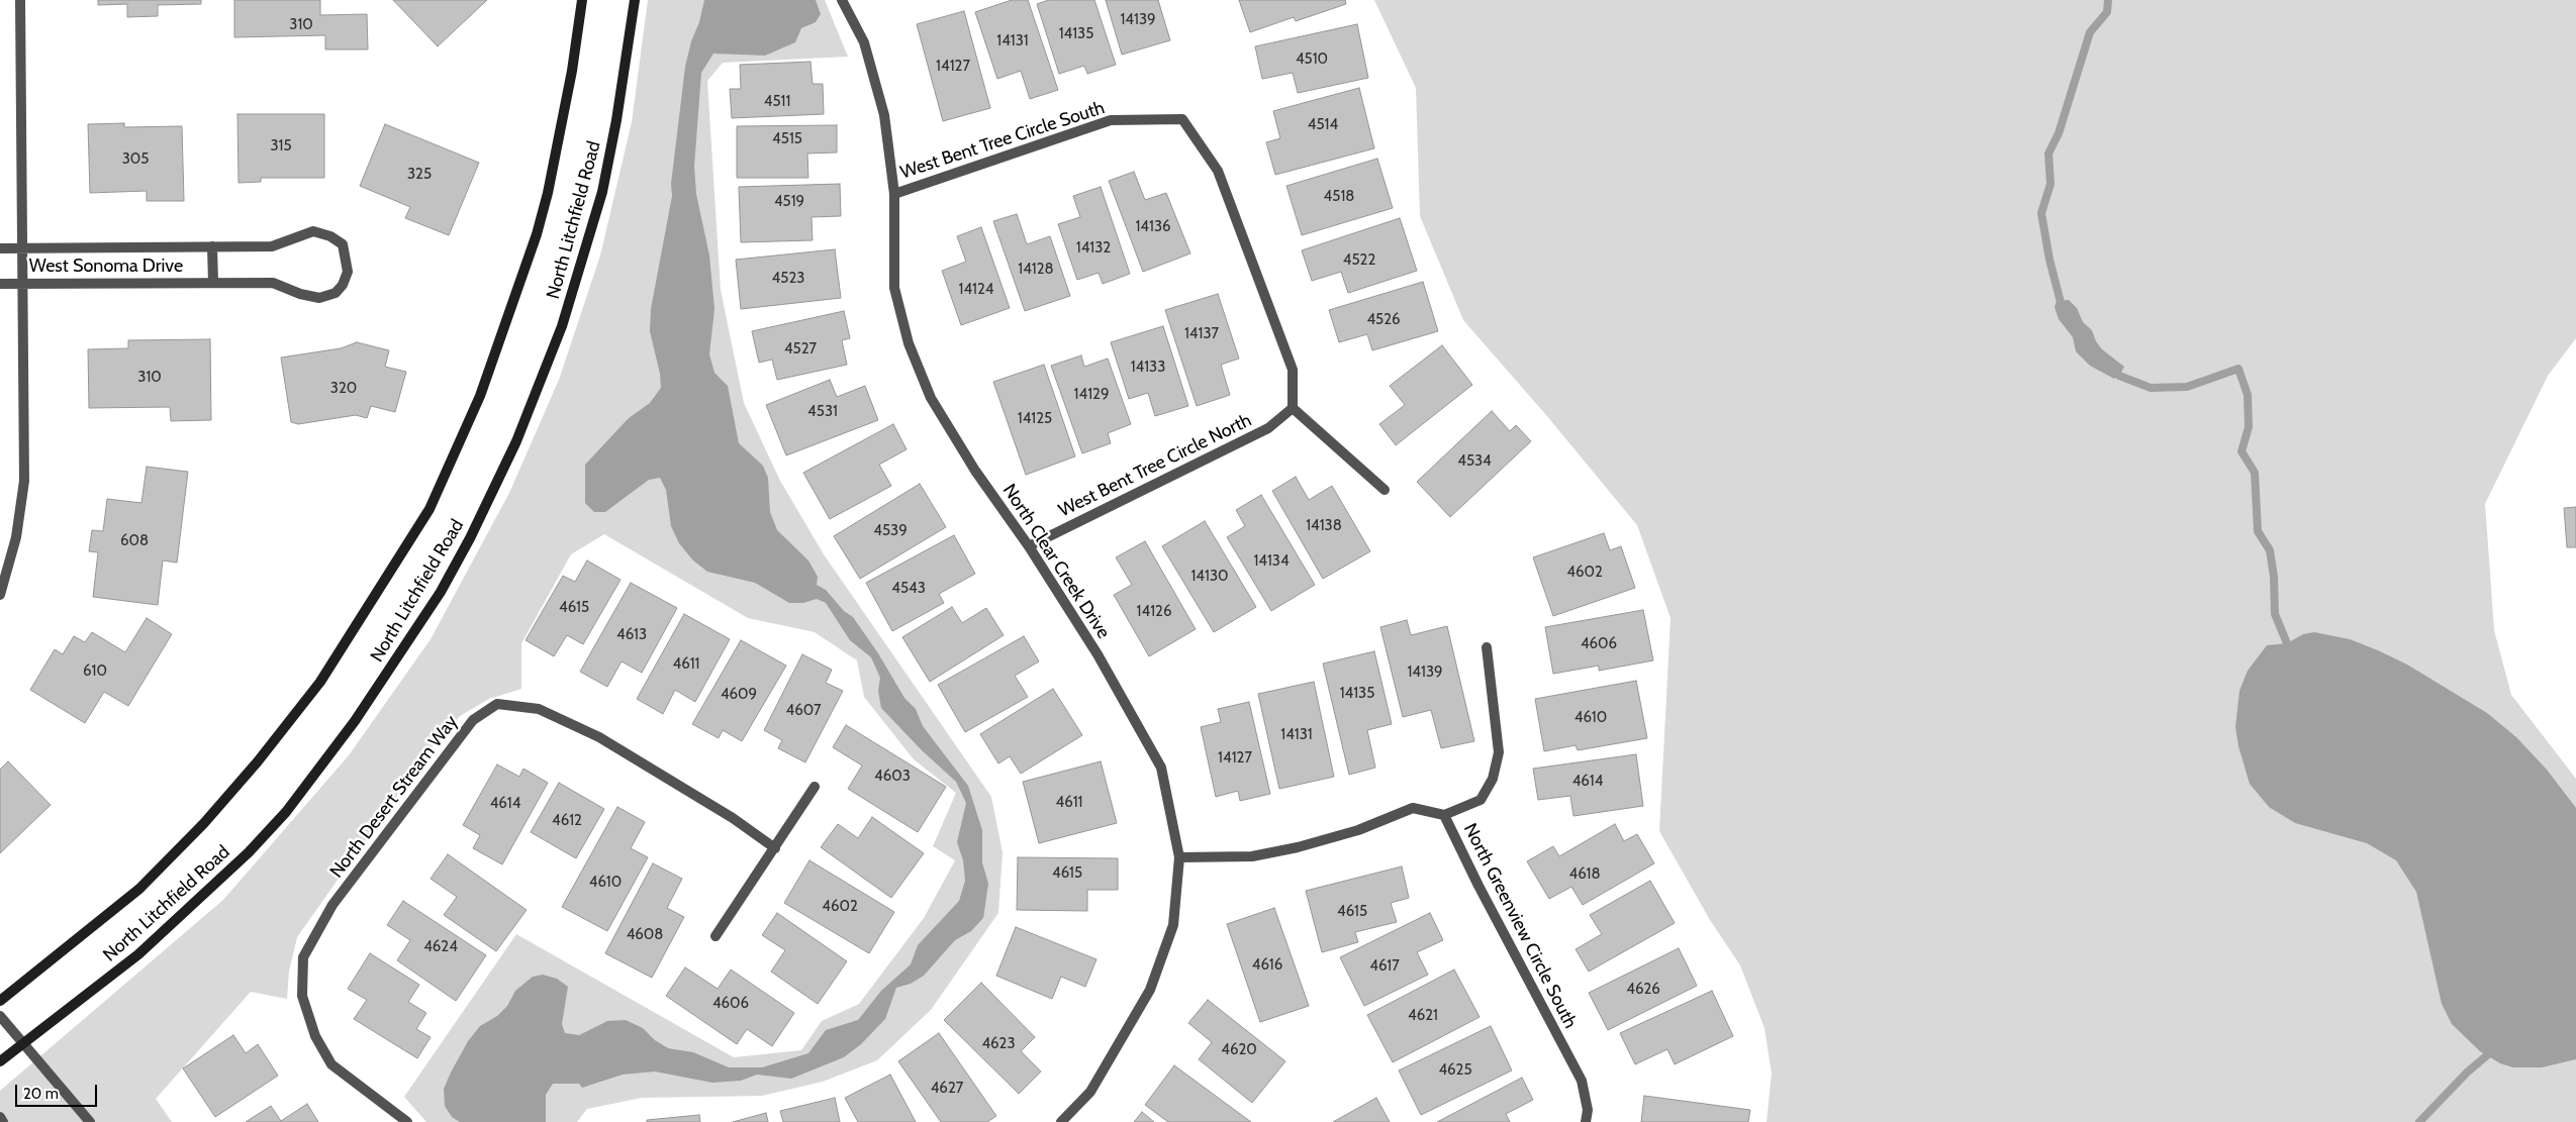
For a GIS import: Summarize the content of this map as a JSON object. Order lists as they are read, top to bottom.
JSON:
{
  "streets": {
    "main road": ["North Litchfield Road"],
    "street": [
      "West Bent Tree Circle South",
      "West Sonoma Drive",
      "West Bent Tree Circle North",
      "North Clear Creek Drive",
      "North Desert Stream Way",
      "North Greenview Circle South"
    ]
  },
  "crossings": [
    ["West Bent Tree Circle South", "West Bent Tree Circle North"],
    ["West Bent Tree Circle South", "North Clear Creek Drive"],
    ["West Bent Tree Circle North", "North Clear Creek Drive"]
  ],
  "house_numbers": [
    "14139",
    "310",
    "14135",
    "14131",
    "4510",
    "14127",
    "4511",
    "4514",
    "4515",
    "315",
    "305",
    "325",
    "4518",
    "4519",
    "14136",
    "14132",
    "4522",
    "14128",
    "4523",
    "14124",
    "4526",
    "14137",
    "4527",
    "14133",
    "310",
    "320",
    "14129",
    "4531",
    "14125",
    "4534",
    "14138",
    "4539",
    "608",
    "14134",
    "4602",
    "14130",
    "4543",
    "4615",
    "14126",
    "4613",
    "4606",
    "4611",
    "610",
    "14139",
    "14135",
    "4609",
    "4607",
    "4610",
    "14131",
    "14127",
    "4603",
    "4614",
    "4611",
    "4614",
    "4612",
    "4615",
    "4618",
    "4610",
    "4602",
    "4615",
    "4608",
    "4624",
    "4616",
    "4617",
    "4626",
    "4606",
    "4621",
    "4623",
    "4620",
    "4625",
    "4627"
  ],
  "scale_bar": "20 m"
}
